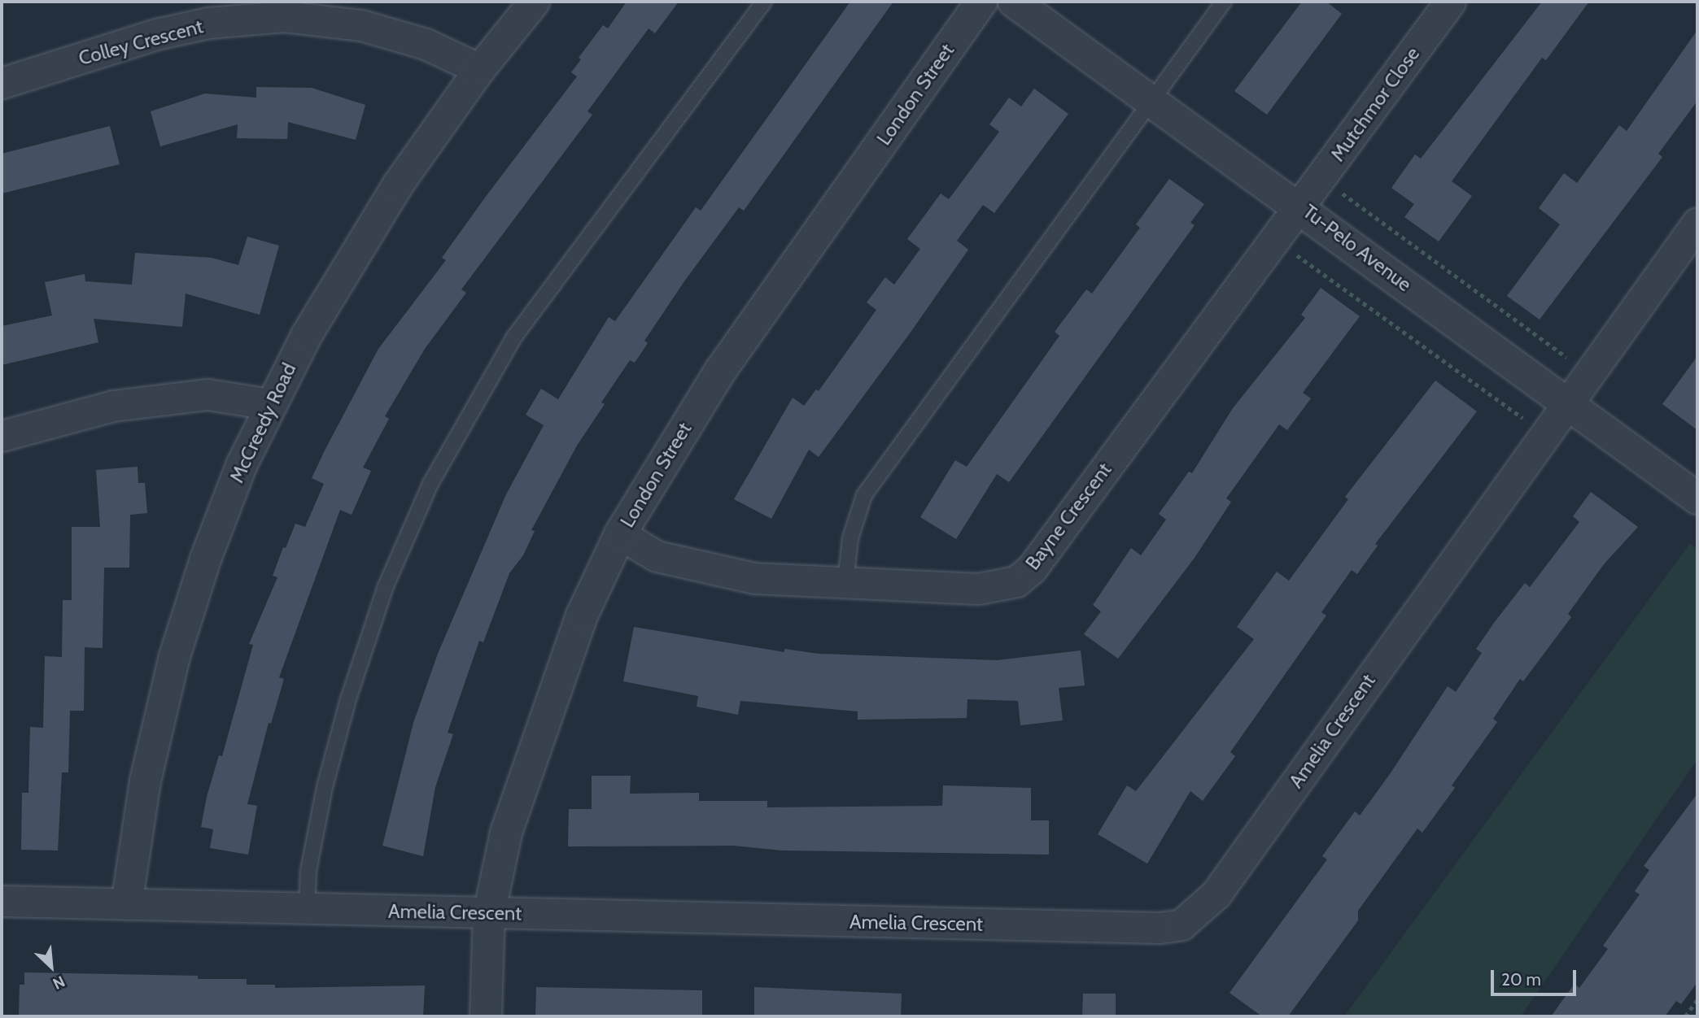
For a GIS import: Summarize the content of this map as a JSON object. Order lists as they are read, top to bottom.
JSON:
{
  "streets": {
    "street": [
      "Colley Crescent",
      "London Street",
      "Mutchmor Close",
      "Tu-Pelo Avenue",
      "McCreedy Road",
      "Bayne Crescent",
      "Amelia Crescent"
    ]
  },
  "crossings": [
    ["Colley Crescent", "McCreedy Road"],
    ["London Street", "Bayne Crescent"],
    ["London Street", "Amelia Crescent"],
    ["Mutchmor Close", "Tu-Pelo Avenue"],
    ["Mutchmor Close", "Bayne Crescent"],
    ["Tu-Pelo Avenue", "Bayne Crescent"],
    ["Tu-Pelo Avenue", "Amelia Crescent"],
    ["McCreedy Road", "Amelia Crescent"]
  ],
  "scale_bar": "20 m",
  "north": "bottom right"
}
